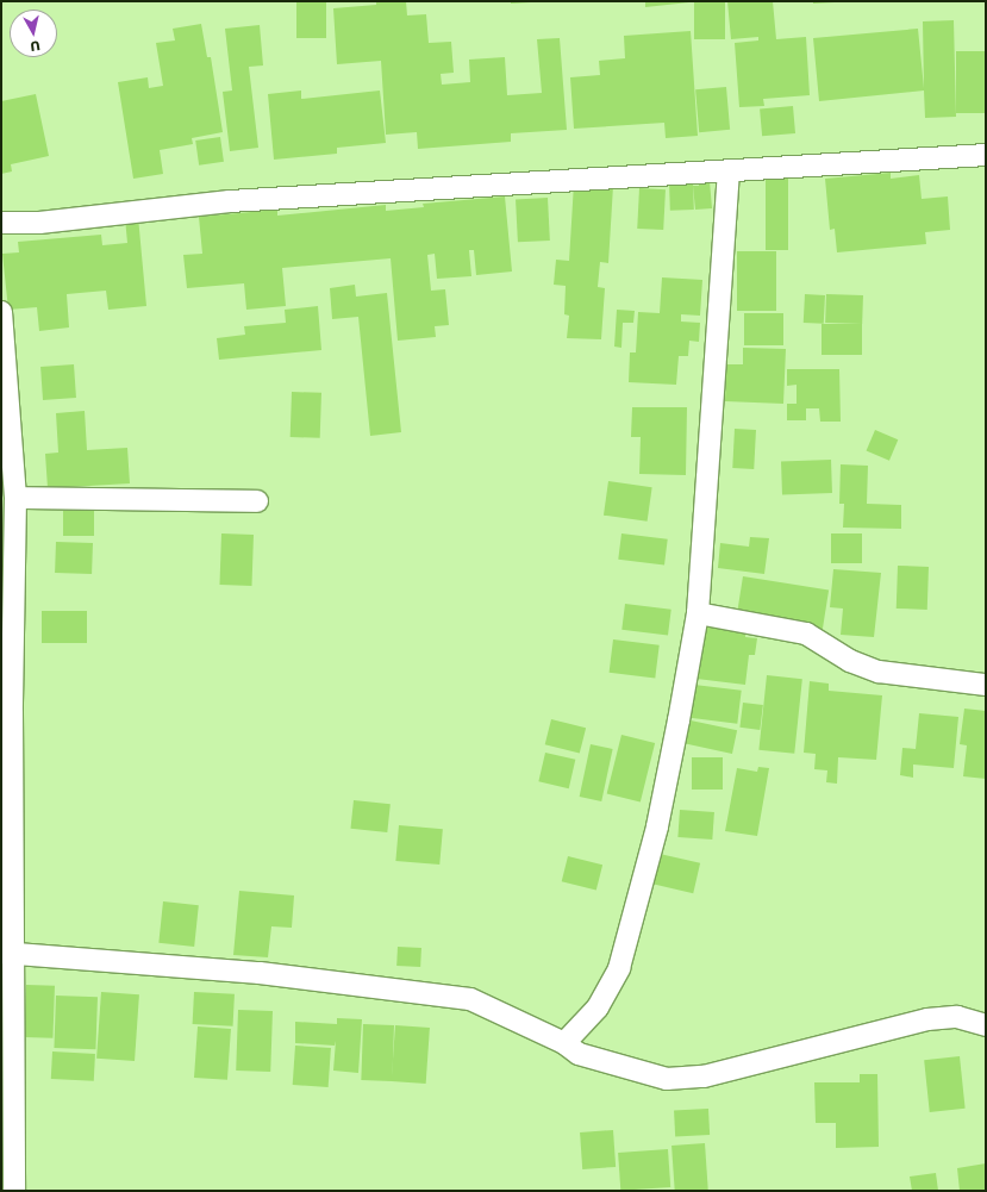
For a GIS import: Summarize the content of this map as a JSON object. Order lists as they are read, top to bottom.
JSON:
{
  "north": "bottom"
}
